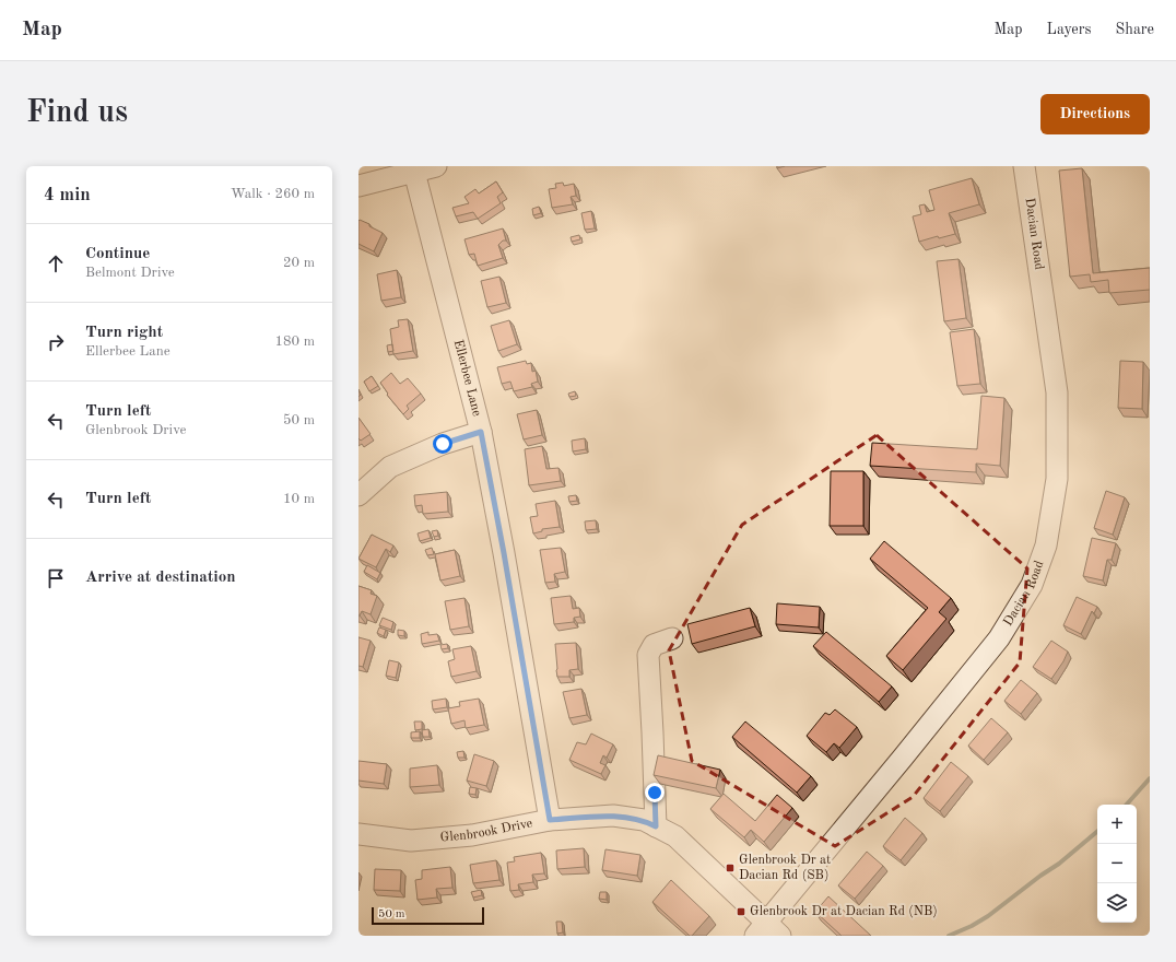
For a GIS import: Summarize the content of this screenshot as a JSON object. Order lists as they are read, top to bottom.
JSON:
{
  "streets": {
    "street": ["Dacian Road", "Ellerbee Lane", "Glenbrook Drive"]
  },
  "crossings": [
    ["Dacian Road", "Glenbrook Drive"],
    ["Ellerbee Lane", "Glenbrook Drive"]
  ],
  "places": {
    "transit": ["Glenbrook Dr at Dacian Rd (SB)", "Glenbrook Dr at Dacian Rd (NB)"]
  },
  "scale_bar": "50 m",
  "page": {
    "header": "Map",
    "nav": ["Map", "Layers", "Share"],
    "buttons": "Directions",
    "title": "Find us",
    "heading": ["4 min", "Walk · 260 m"],
    "list": [
      ["Continue", "Belmont Drive", "20 m"],
      ["Turn right", "Ellerbee Lane", "180 m"],
      ["Turn left", "Glenbrook Drive", "50 m"],
      ["Turn left", "10 m"],
      "Arrive at destination"
    ],
    "map_buttons": ["+", "−"],
    "scale": "50 m"
  }
}
